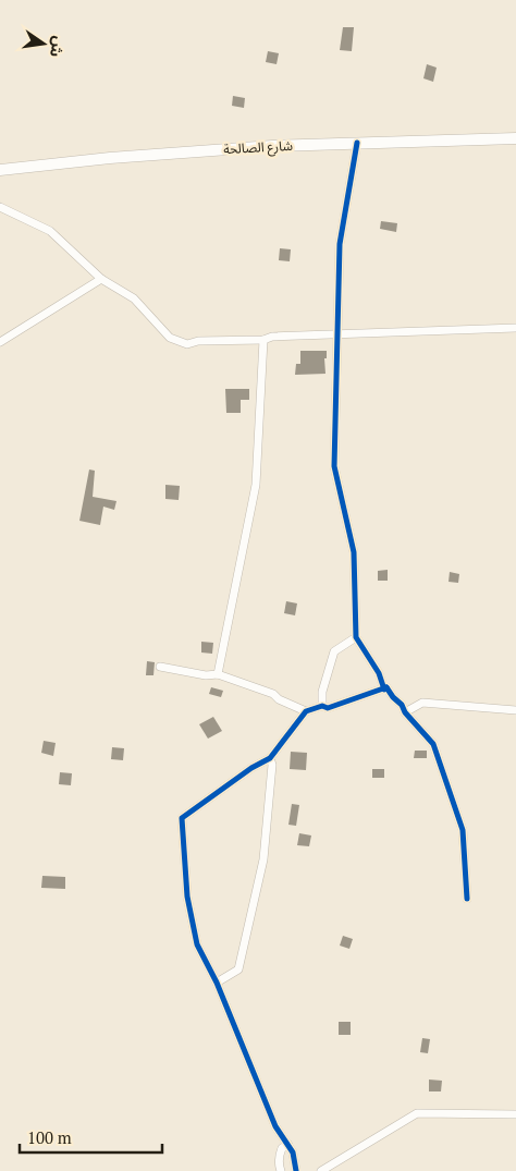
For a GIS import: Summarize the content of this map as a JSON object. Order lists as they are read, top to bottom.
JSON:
{
  "streets": {
    "main road": ["شارع الصالحة"]
  },
  "scale_bar": "100 m",
  "north": "right"
}
